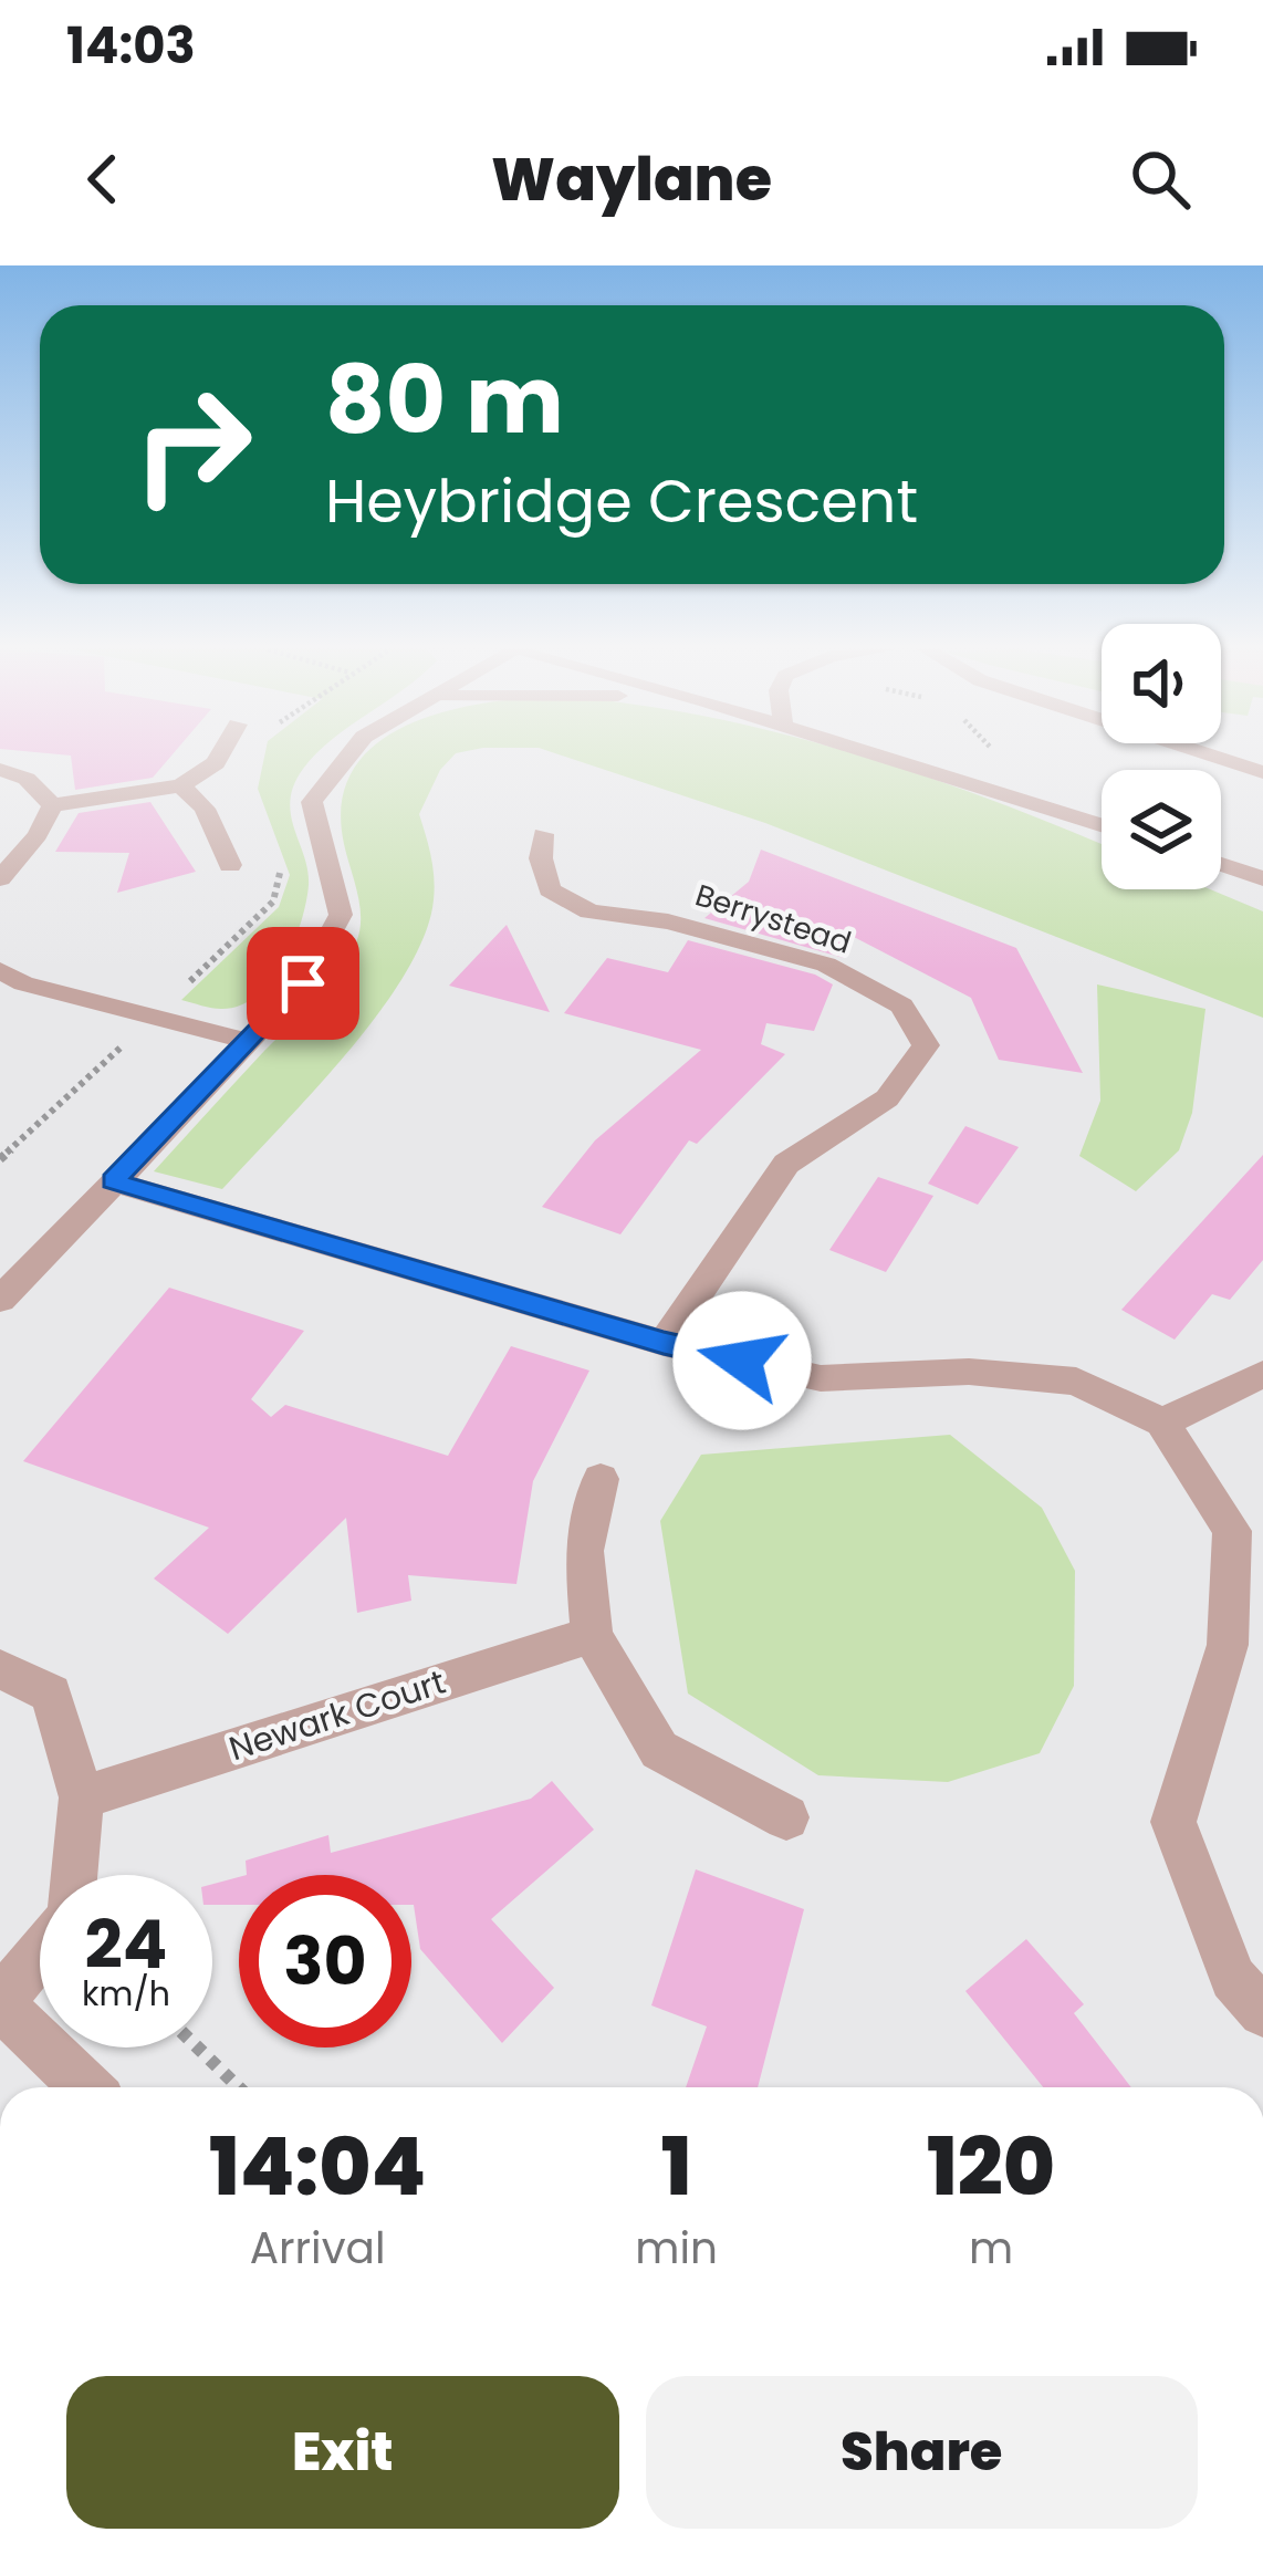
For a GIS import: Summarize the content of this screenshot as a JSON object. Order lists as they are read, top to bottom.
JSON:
{
  "streets": {
    "street": ["Berrystead", "Newark Court"]
  },
  "page": {
    "status": "14:03",
    "header": "Waylane",
    "turn": ["80 m", "Heybridge Crescent"],
    "speed": "24 km/h",
    "limit": "30",
    "eta": [
      "14:04",
      "Arrival",
      "1",
      "min",
      "120",
      "m"
    ],
    "buttons": ["Exit", "Share"]
  }
}
